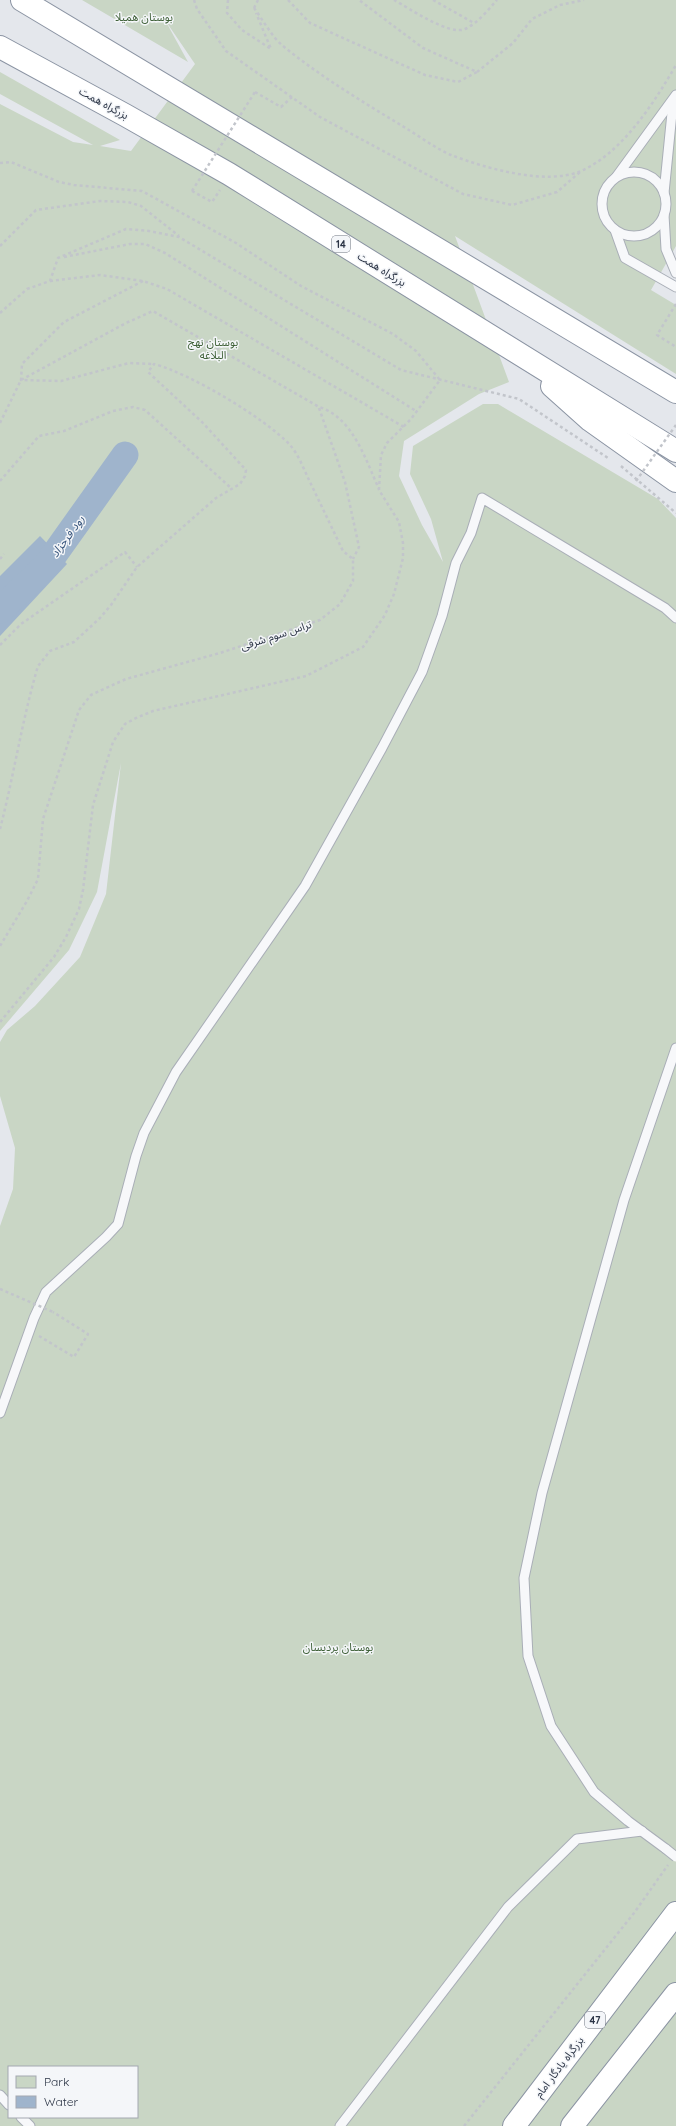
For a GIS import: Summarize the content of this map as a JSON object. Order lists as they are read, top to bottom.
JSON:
{
  "streets": {
    "highway": [
      "بزرگراه همت",
      "14",
      "47",
      "بزرگراه یادگار امام"
    ],
    "path": ["تراس سوم شرقی"]
  },
  "water": ["رود فرحزاد"],
  "parks": ["بوستان همیلا", "بوستان نهج البلاغه", "بوستان پردیسان"],
  "legend": ["Park", "Water"]
}
